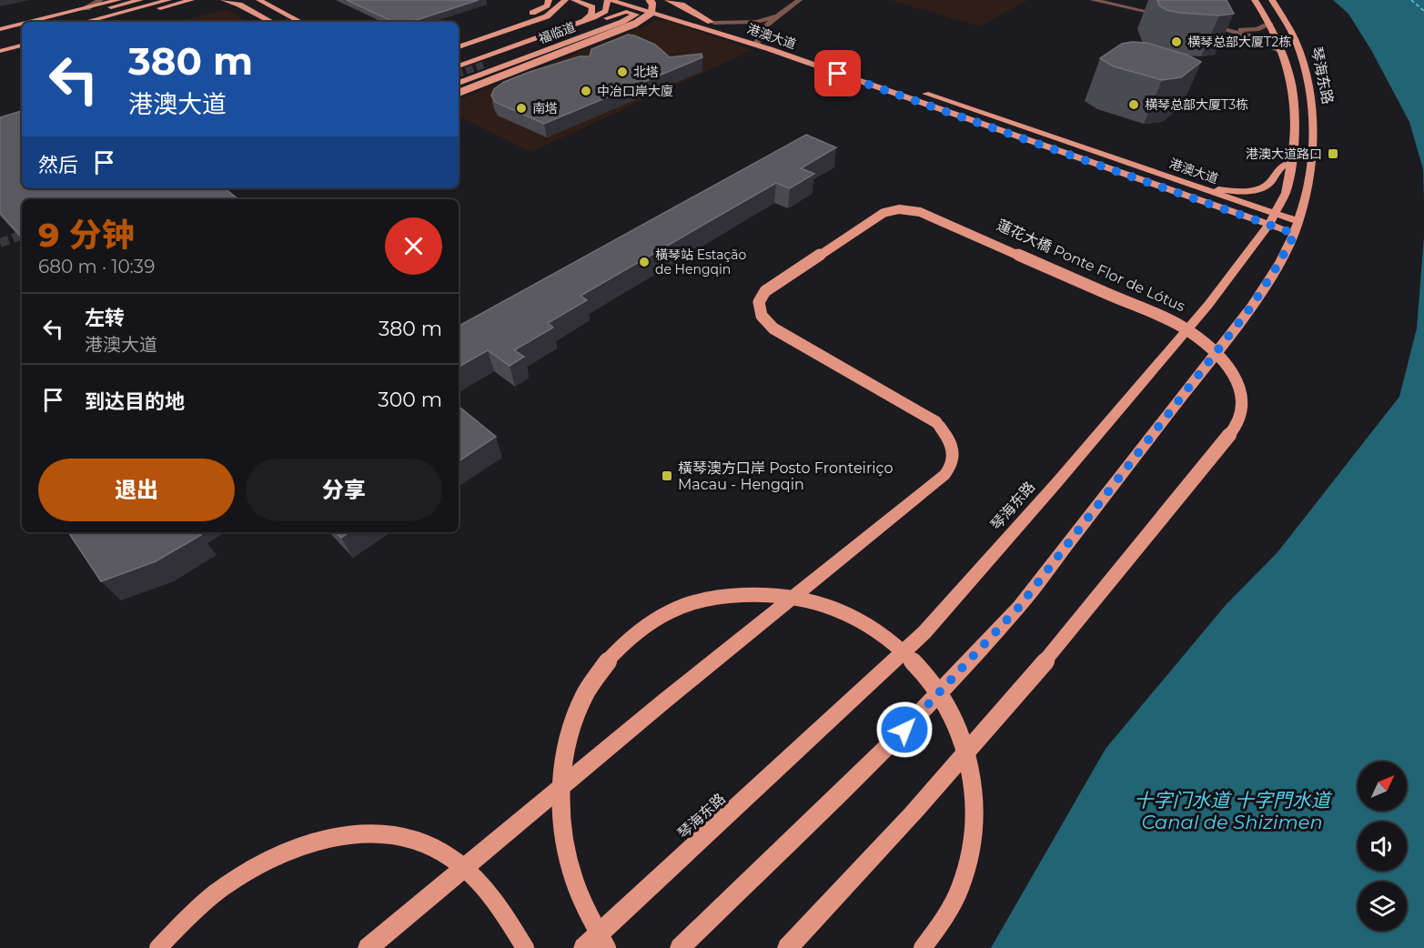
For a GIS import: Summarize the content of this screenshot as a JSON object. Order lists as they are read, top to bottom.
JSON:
{
  "streets": {
    "main road": [
      "福临道",
      "港澳大道",
      "琴海东路",
      "蓮花大橋 Ponte Flor de Lótus"
    ]
  },
  "crossings": [
    ["福临道", "港澳大道"],
    ["港澳大道", "琴海东路"]
  ],
  "water": ["十字门水道 十字門水道 Canal de Shizimen"],
  "places": {
    "other": [
      "横琴总部大厦T2栋",
      "北塔",
      "中冶口岸大廈",
      "横琴总部大厦T3栋",
      "南塔",
      "橫琴站 Estação de Hengqin"
    ],
    "transit": ["港澳大道路口", "橫琴澳方口岸 Posto Fronteiriço Macau - Hengqin"]
  },
  "north": "top right",
  "page": {
    "turn": ["380 m", "港澳大道"],
    "then": "然后",
    "heading": ["9 分钟", "680 m · 10:39"],
    "list": [
      {
        "name": "左转",
        "note": "港澳大道",
        "value": "380 m"
      },
      {
        "name": "到达目的地",
        "value": "300 m"
      }
    ],
    "buttons": ["退出", "分享"]
  }
}
